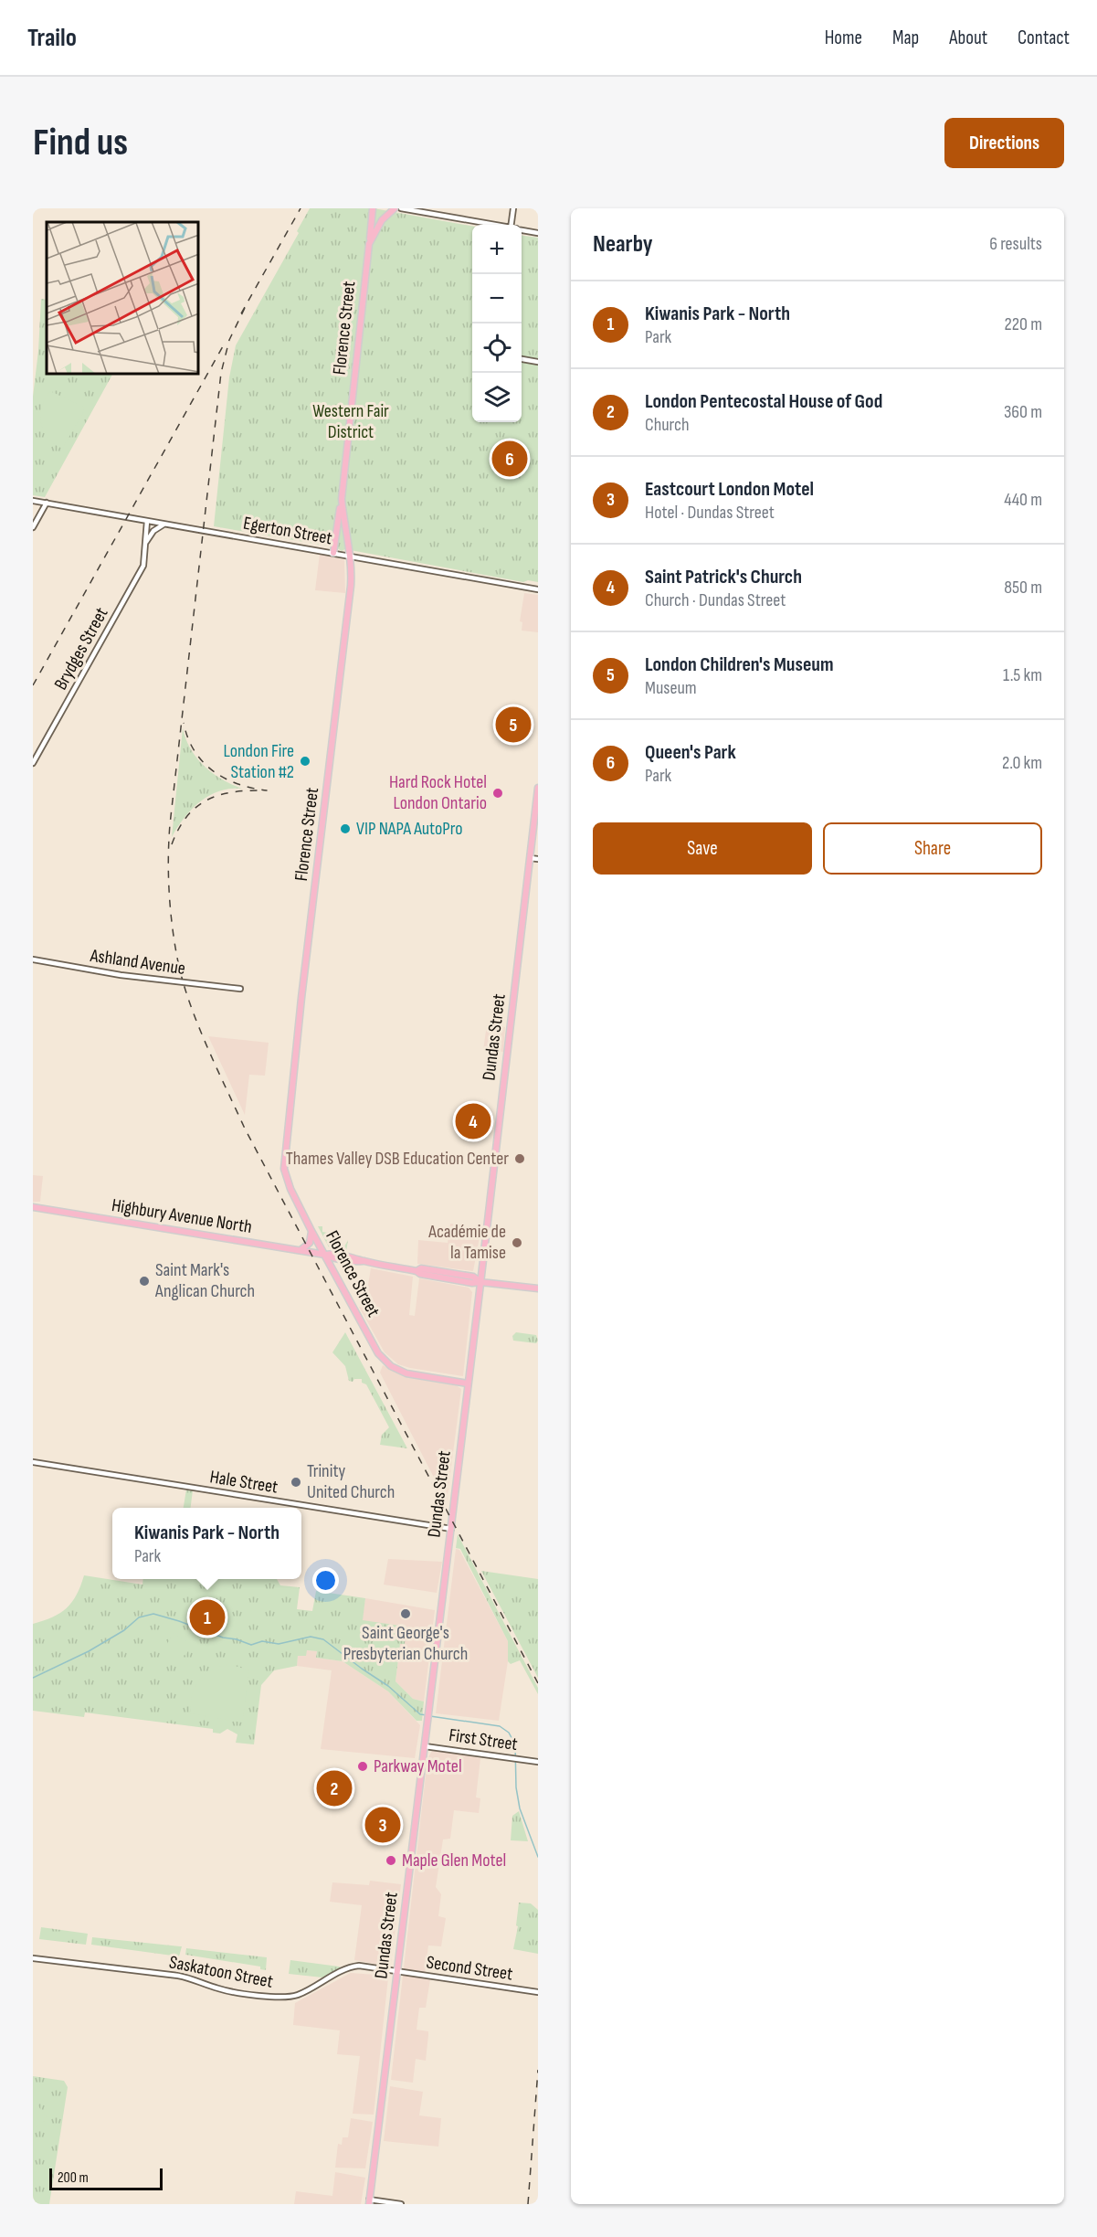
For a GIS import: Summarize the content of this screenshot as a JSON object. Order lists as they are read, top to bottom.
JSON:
{
  "streets": {
    "main road": ["Florence Street", "Dundas Street", "Highbury Avenue North"],
    "street": [
      "Egerton Street",
      "Brydges Street",
      "Ashland Avenue",
      "Hale Street",
      "First Street",
      "Second Street",
      "Saskatoon Street"
    ]
  },
  "crossings": [
    ["Florence Street", "Egerton Street"],
    ["Florence Street", "Dundas Street"],
    ["Florence Street", "Highbury Avenue North"],
    ["Egerton Street", "Brydges Street"],
    ["Dundas Street", "Highbury Avenue North"],
    ["Dundas Street", "Hale Street"],
    ["Dundas Street", "First Street"],
    ["Dundas Street", "Second Street"],
    ["Dundas Street", "Saskatoon Street"],
    ["Second Street", "Saskatoon Street"]
  ],
  "parks": ["Western Fair District"],
  "places": [
    "London Fire Station #2",
    "Hard Rock Hotel London Ontario",
    "VIP NAPA AutoPro",
    "Thames Valley DSB Education Center",
    "Académie de la Tamise",
    "Saint Mark's Anglican Church",
    "Trinity United Church",
    "Saint George's Presbyterian Church",
    "Parkway Motel",
    "Maple Glen Motel"
  ],
  "scale_bar": "200 m",
  "page": {
    "header": "Trailo",
    "nav": [
      "Home",
      "Map",
      "About",
      "Contact"
    ],
    "buttons": [
      "Directions",
      ["Save", "Share"]
    ],
    "title": "Find us",
    "heading": ["Nearby", "6 results"],
    "map_buttons": ["+", "−"],
    "list": [
      {
        "mark": "1",
        "name": "Kiwanis Park - North",
        "note": "Park",
        "value": "220 m"
      },
      {
        "mark": "2",
        "name": "London Pentecostal House of God",
        "note": "Church",
        "value": "360 m"
      },
      {
        "mark": "3",
        "name": "Eastcourt London Motel",
        "note": "Hotel · Dundas Street",
        "value": "440 m"
      },
      {
        "mark": "4",
        "name": "Saint Patrick's Church",
        "note": "Church · Dundas Street",
        "value": "850 m"
      },
      {
        "mark": "5",
        "name": "London Children's Museum",
        "note": "Museum",
        "value": "1.5 km"
      },
      {
        "mark": "6",
        "name": "Queen's Park",
        "note": "Park",
        "value": "2.0 km"
      }
    ],
    "pins": [
      "6",
      "5",
      "4",
      "1",
      "2",
      "3"
    ],
    "popup": ["Kiwanis Park - North", "Park"],
    "scale": "200 m"
  }
}
